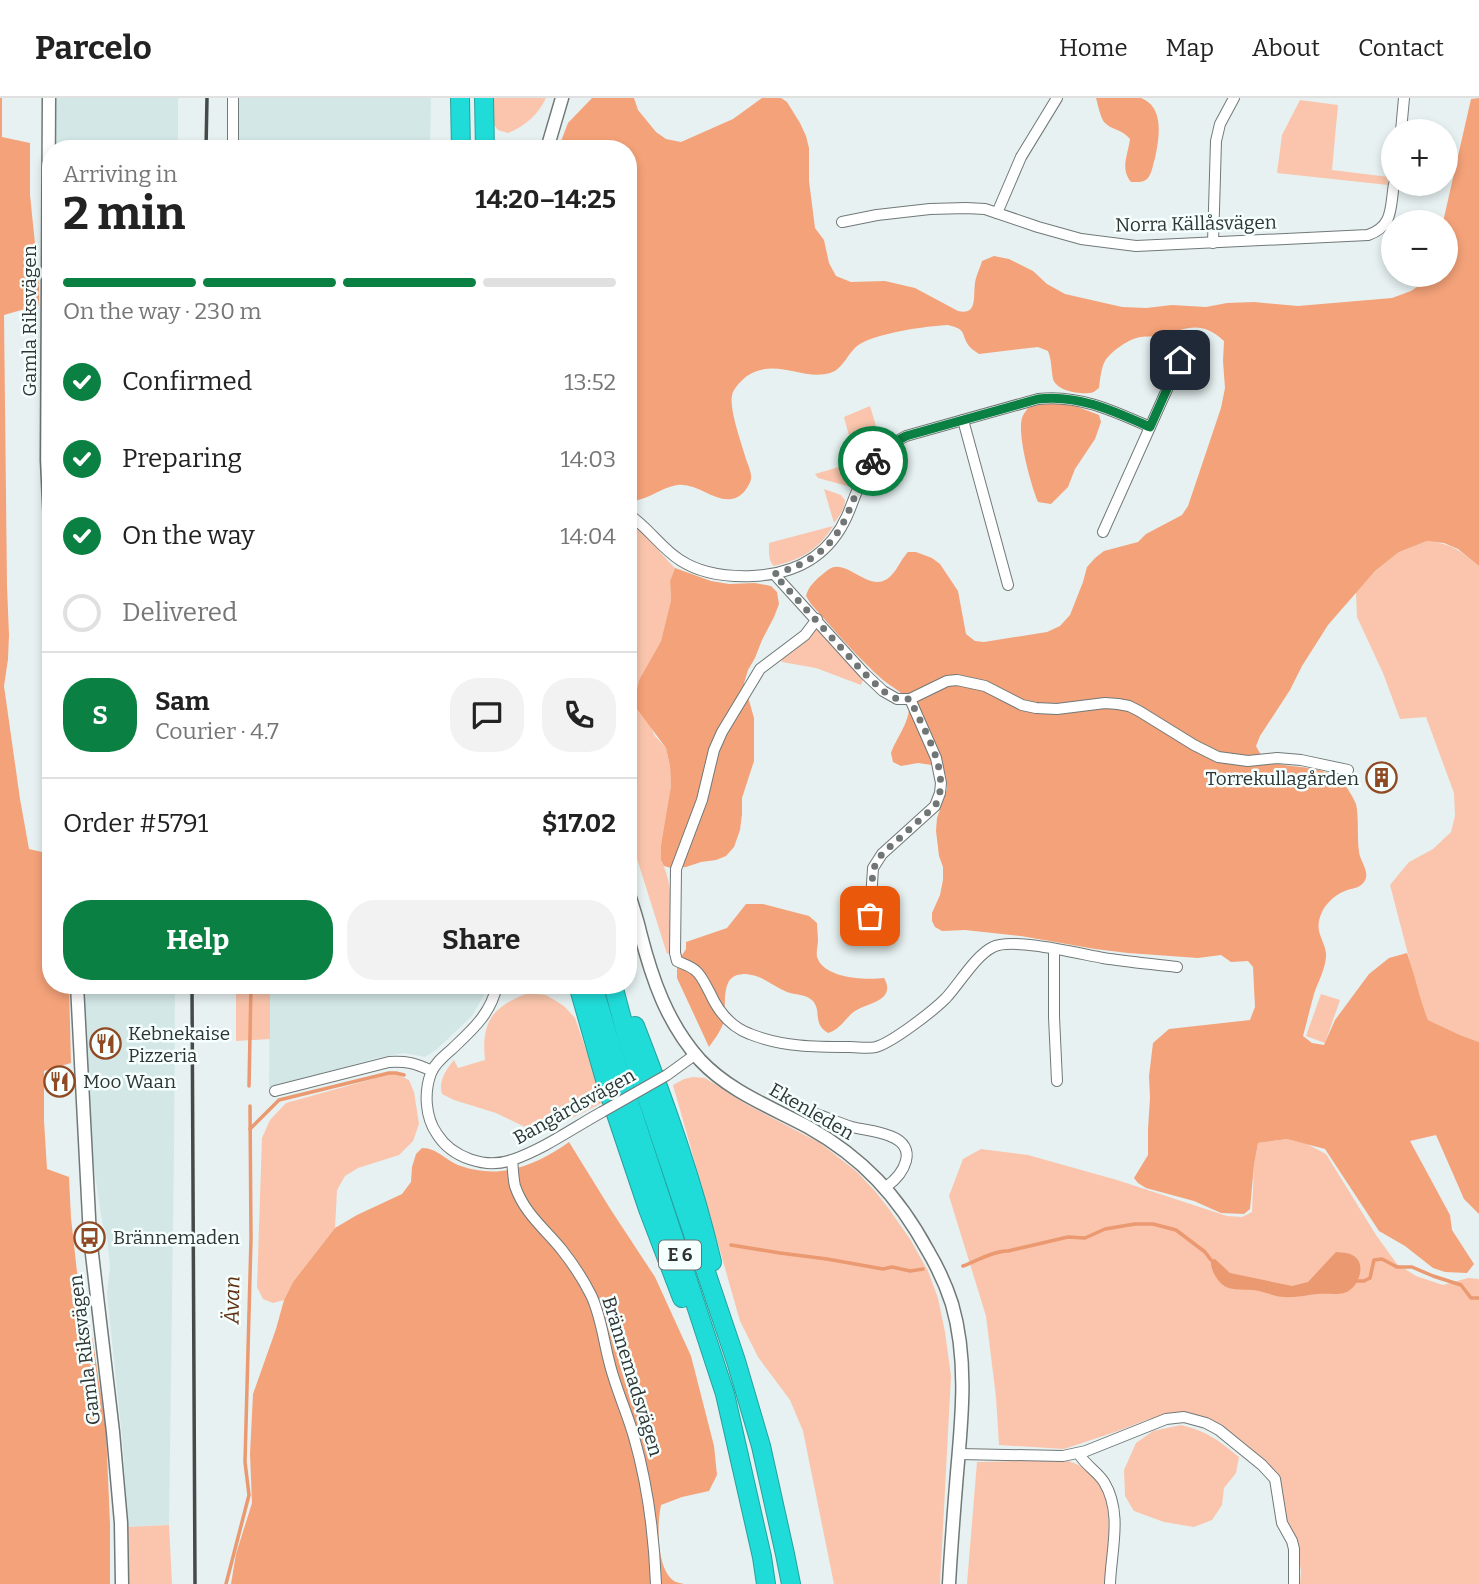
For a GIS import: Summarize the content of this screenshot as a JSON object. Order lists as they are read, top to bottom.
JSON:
{
  "streets": {
    "highway": ["E 6"],
    "street": [
      "Norra Källåsvägen",
      "Gamla Riksvägen",
      "Bangårdsvägen",
      "Ekenleden",
      "Brännemadsvägen"
    ]
  },
  "crossings": [
    ["Bangårdsvägen", "Ekenleden"],
    ["Bangårdsvägen", "Brännemadsvägen"]
  ],
  "water": ["Ävan"],
  "places": {
    "building": ["Torrekullagården"],
    "restaurant": ["Kebnekaise Pizzeria", "Moo Waan"],
    "bus stop": ["Brännemaden"]
  },
  "page": {
    "header": "Parcelo",
    "nav": [
      "Home",
      "Map",
      "About",
      "Contact"
    ],
    "map_buttons": ["+", "−"],
    "heading": ["2 min", "Arriving in", "14:20–14:25"],
    "panel": [
      "Sam",
      "Courier · 4.7",
      "Order #5791",
      "$17.02"
    ],
    "bar": "On the way · 230 m",
    "list": [
      ["Confirmed", "13:52"],
      ["Preparing", "14:03"],
      ["On the way", "14:04"],
      "Delivered"
    ],
    "round": "S",
    "buttons": ["Help", "Share"]
  }
}
